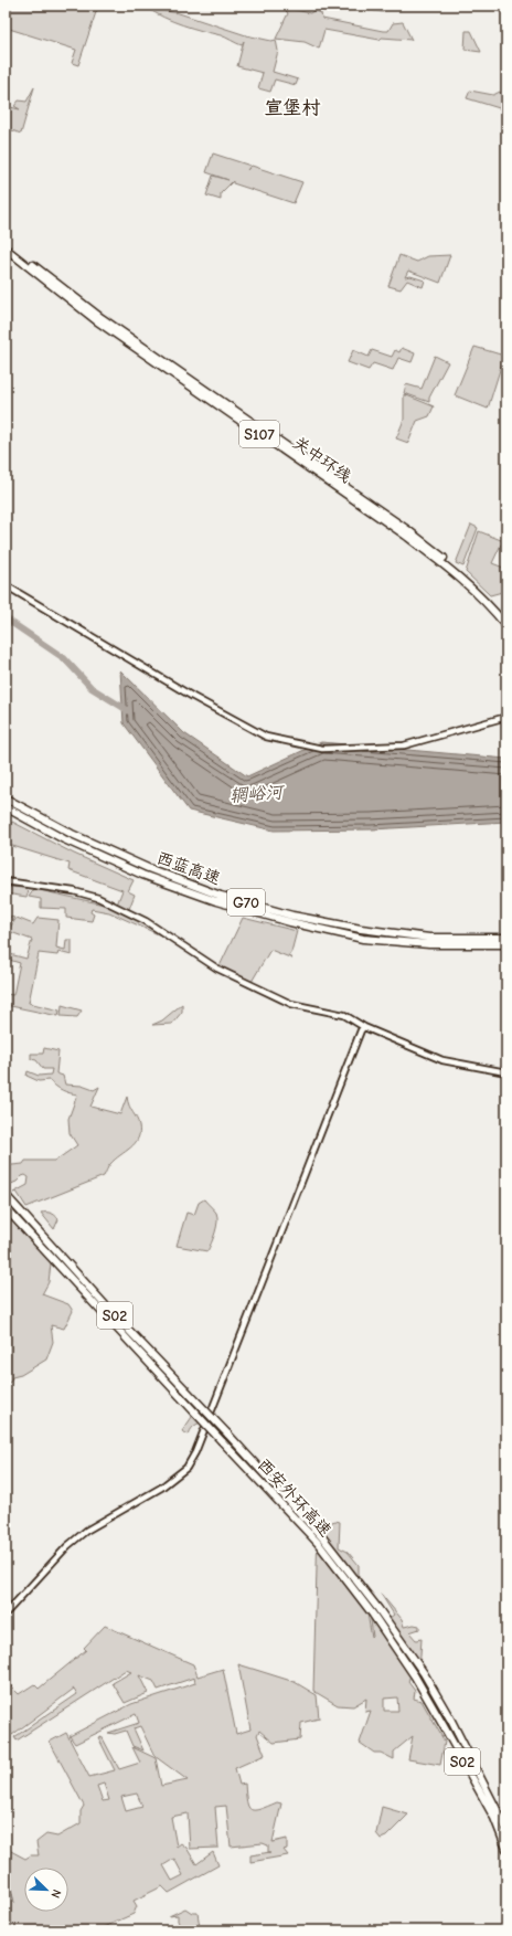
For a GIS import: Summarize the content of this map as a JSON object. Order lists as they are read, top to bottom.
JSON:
{
  "streets": {
    "highway": [
      "S107",
      "关中环线",
      "西蓝高速",
      "G70",
      "S02",
      "西安外环高速"
    ]
  },
  "districts": ["宣堡村"],
  "water": ["辋峪河"],
  "north": "bottom right"
}
